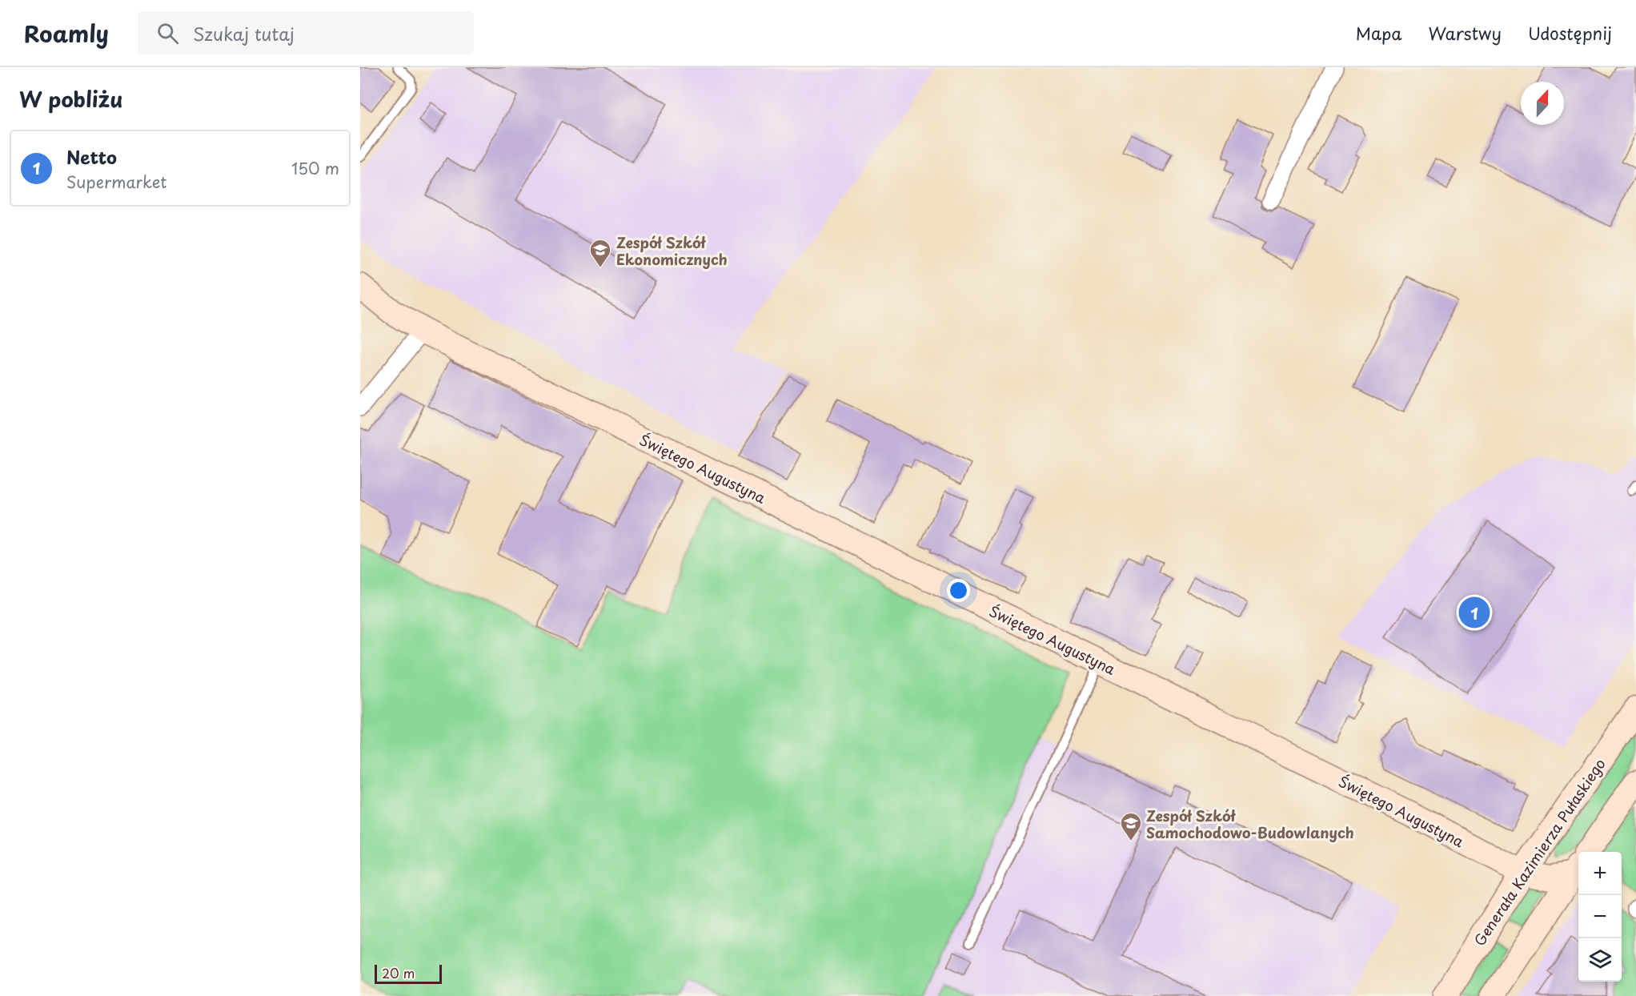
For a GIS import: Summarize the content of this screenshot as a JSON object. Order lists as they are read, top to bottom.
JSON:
{
  "streets": {
    "street": ["Świętego Augustyna", "Generała Kazimierza Pułaskiego"]
  },
  "crossings": [
    ["Świętego Augustyna", "Generała Kazimierza Pułaskiego"]
  ],
  "places": {
    "school or university": ["Zespół Szkół Ekonomicznych", "Zespół Szkół Samochodowo-Budowlanych"]
  },
  "scale_bar": "20 m",
  "north": "top",
  "page": {
    "header": "Roamly",
    "search": "Szukaj tutaj",
    "nav": ["Mapa", "Warstwy", "Udostępnij"],
    "heading": "W pobliżu",
    "list": [
      {
        "mark": "1",
        "name": "Netto",
        "note": "Supermarket",
        "value": "150 m"
      }
    ],
    "pins": "1",
    "map_buttons": ["+", "−"],
    "scale": "20 m"
  }
}
